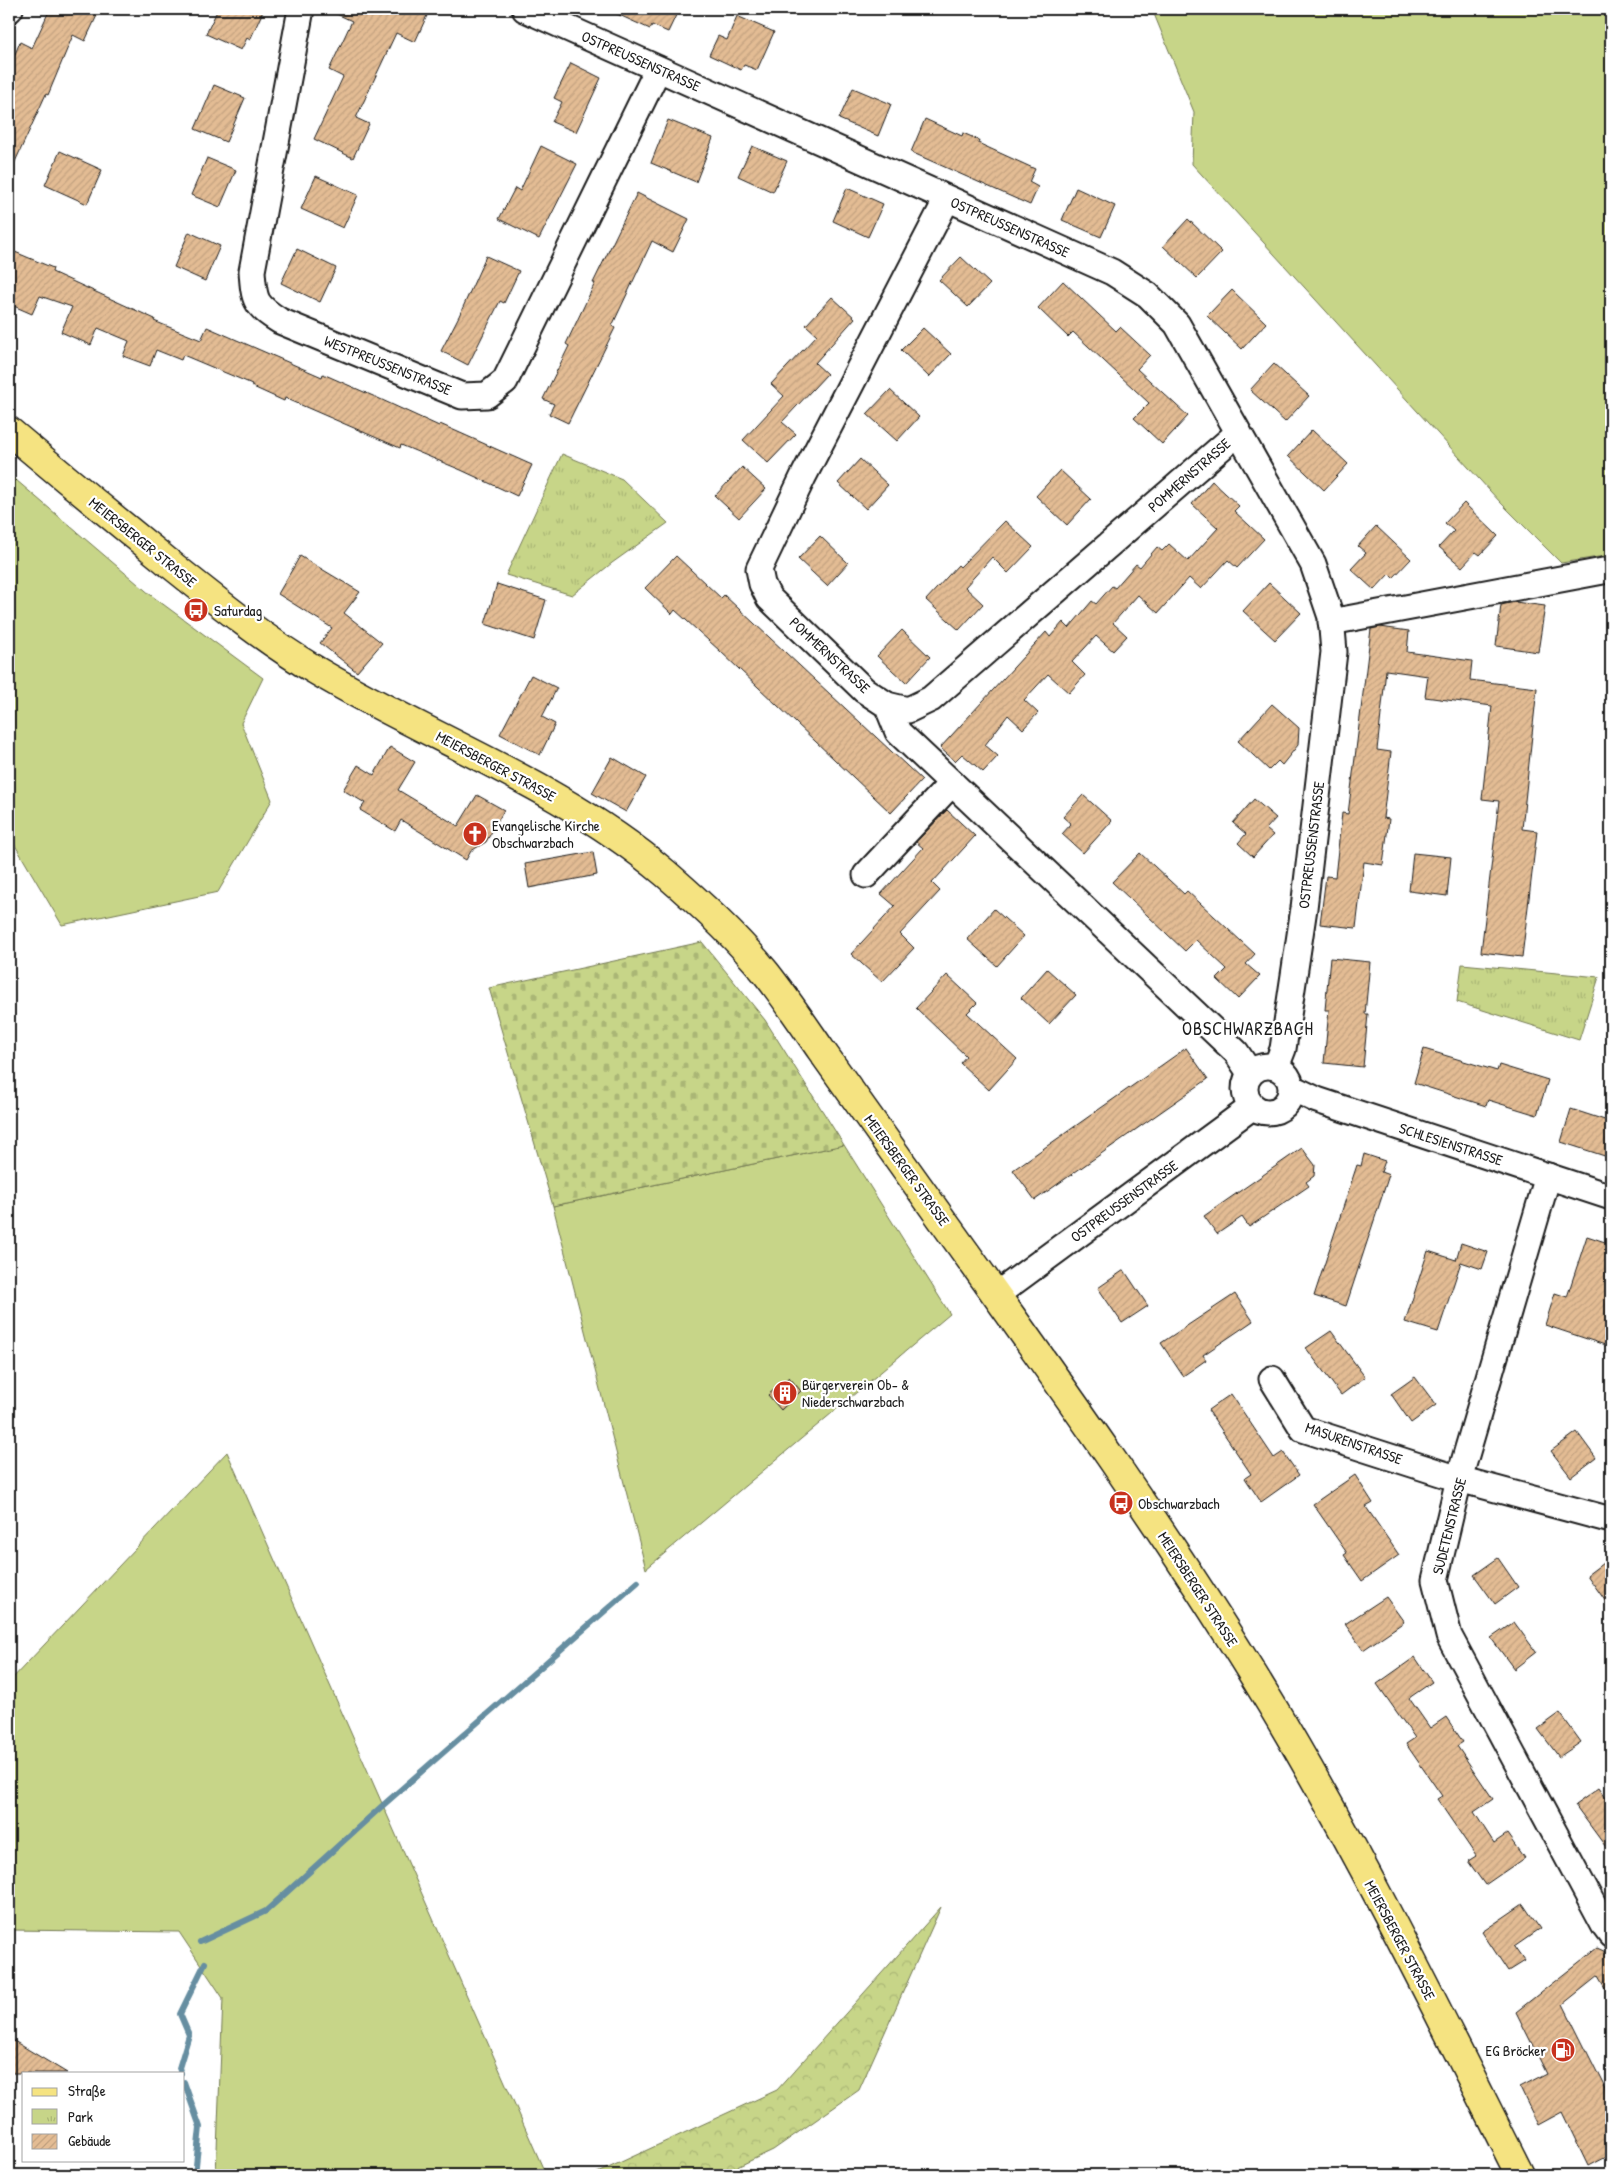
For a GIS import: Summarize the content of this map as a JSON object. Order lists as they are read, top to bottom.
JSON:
{
  "streets": {
    "main road": ["MEIERSBERGER STRASSE"],
    "street": [
      "OSTPREUSSENSTRASSE",
      "WESTPREUSSENSTRASSE",
      "POMMERNSTRASSE",
      "SCHLESIENSTRASSE",
      "MASURENSTRASSE",
      "SUDETENSTRASSE"
    ]
  },
  "crossings": [
    ["OSTPREUSSENSTRASSE", "WESTPREUSSENSTRASSE"],
    ["OSTPREUSSENSTRASSE", "POMMERNSTRASSE"],
    ["OSTPREUSSENSTRASSE", "MEIERSBERGER STRASSE"],
    ["OSTPREUSSENSTRASSE", "SCHLESIENSTRASSE"],
    ["SCHLESIENSTRASSE", "SUDETENSTRASSE"],
    ["MASURENSTRASSE", "SUDETENSTRASSE"]
  ],
  "districts": ["OBSCHWARZBACH"],
  "places": {
    "bus stop": ["Saturdag", "Obschwarzbach"],
    "church": ["Evangelische Kirche Obschwarzbach"],
    "building": ["Bürgerverein Ob- & Niederschwarzbach"],
    "fuel station": ["EG Bröcker"]
  },
  "legend": ["Straße", "Park", "Gebäude"]
}
